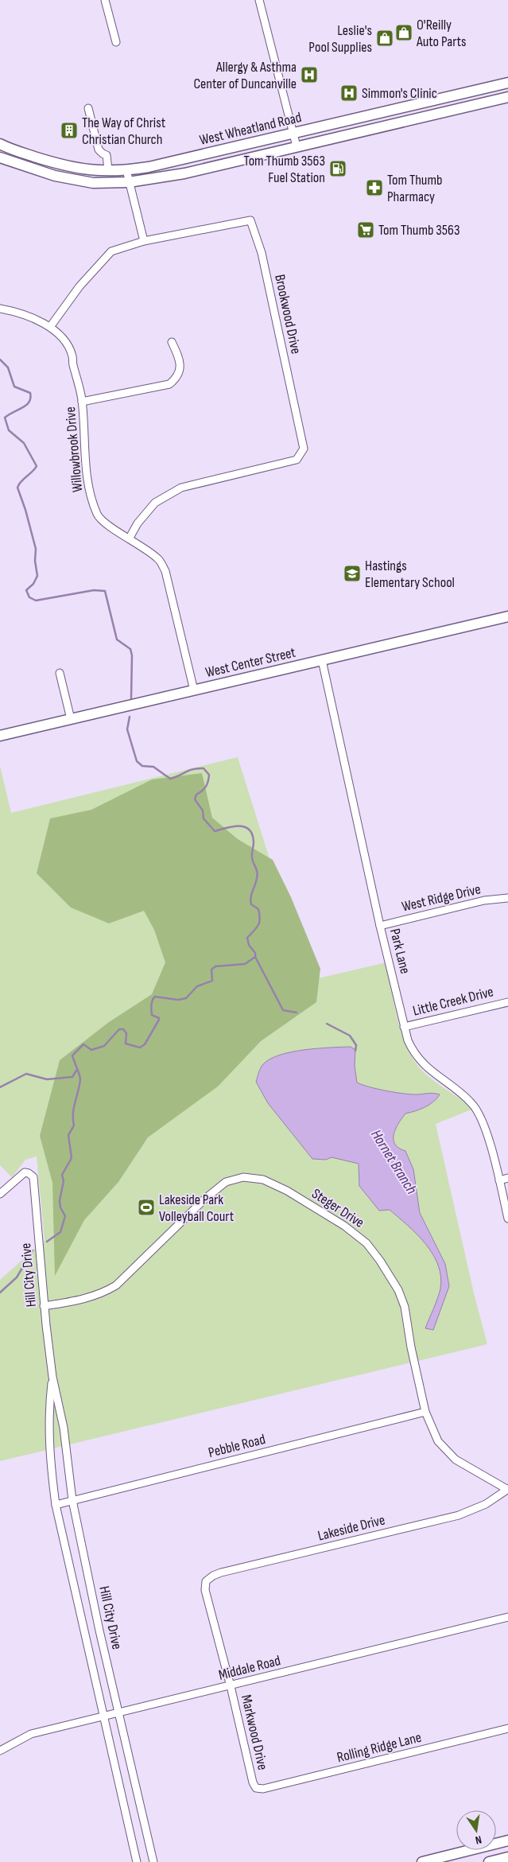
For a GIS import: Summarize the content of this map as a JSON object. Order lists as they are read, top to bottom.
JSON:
{
  "streets": {
    "main road": ["West Wheatland Road", "West Center Street"],
    "street": [
      "Brookwood Drive",
      "Willowbrook Drive",
      "West Ridge Drive",
      "Park Lane",
      "Little Creek Drive",
      "Steger Drive",
      "Hill City Drive",
      "Pebble Road",
      "Lakeside Drive",
      "Middale Road",
      "Markwood Drive",
      "Rolling Ridge Lane"
    ]
  },
  "crossings": [
    ["Brookwood Drive", "Willowbrook Drive"],
    ["Willowbrook Drive", "West Center Street"],
    ["West Center Street", "Park Lane"],
    ["West Ridge Drive", "Park Lane"],
    ["Park Lane", "Little Creek Drive"],
    ["Steger Drive", "Hill City Drive"],
    ["Steger Drive", "Pebble Road"],
    ["Steger Drive", "Lakeside Drive"],
    ["Hill City Drive", "Pebble Road"],
    ["Hill City Drive", "Middale Road"],
    ["Lakeside Drive", "Markwood Drive"],
    ["Middale Road", "Markwood Drive"],
    ["Markwood Drive", "Rolling Ridge Lane"]
  ],
  "water": ["Hornet Branch"],
  "places": {
    "shop": ["O'Reilly Auto Parts", "Leslie's Pool Supplies"],
    "hospital": ["Allergy & Asthma Center of Duncanville", "Simmon's Clinic"],
    "building": ["The Way of Christ Christian Church"],
    "fuel station": ["Tom Thumb 3563 Fuel Station"],
    "pharmacy": ["Tom Thumb Pharmacy"],
    "supermarket": ["Tom Thumb 3563"],
    "school or university": ["Hastings Elementary School"],
    "sports": ["Lakeside Park Volleyball Court"]
  },
  "north": "bottom"
}
